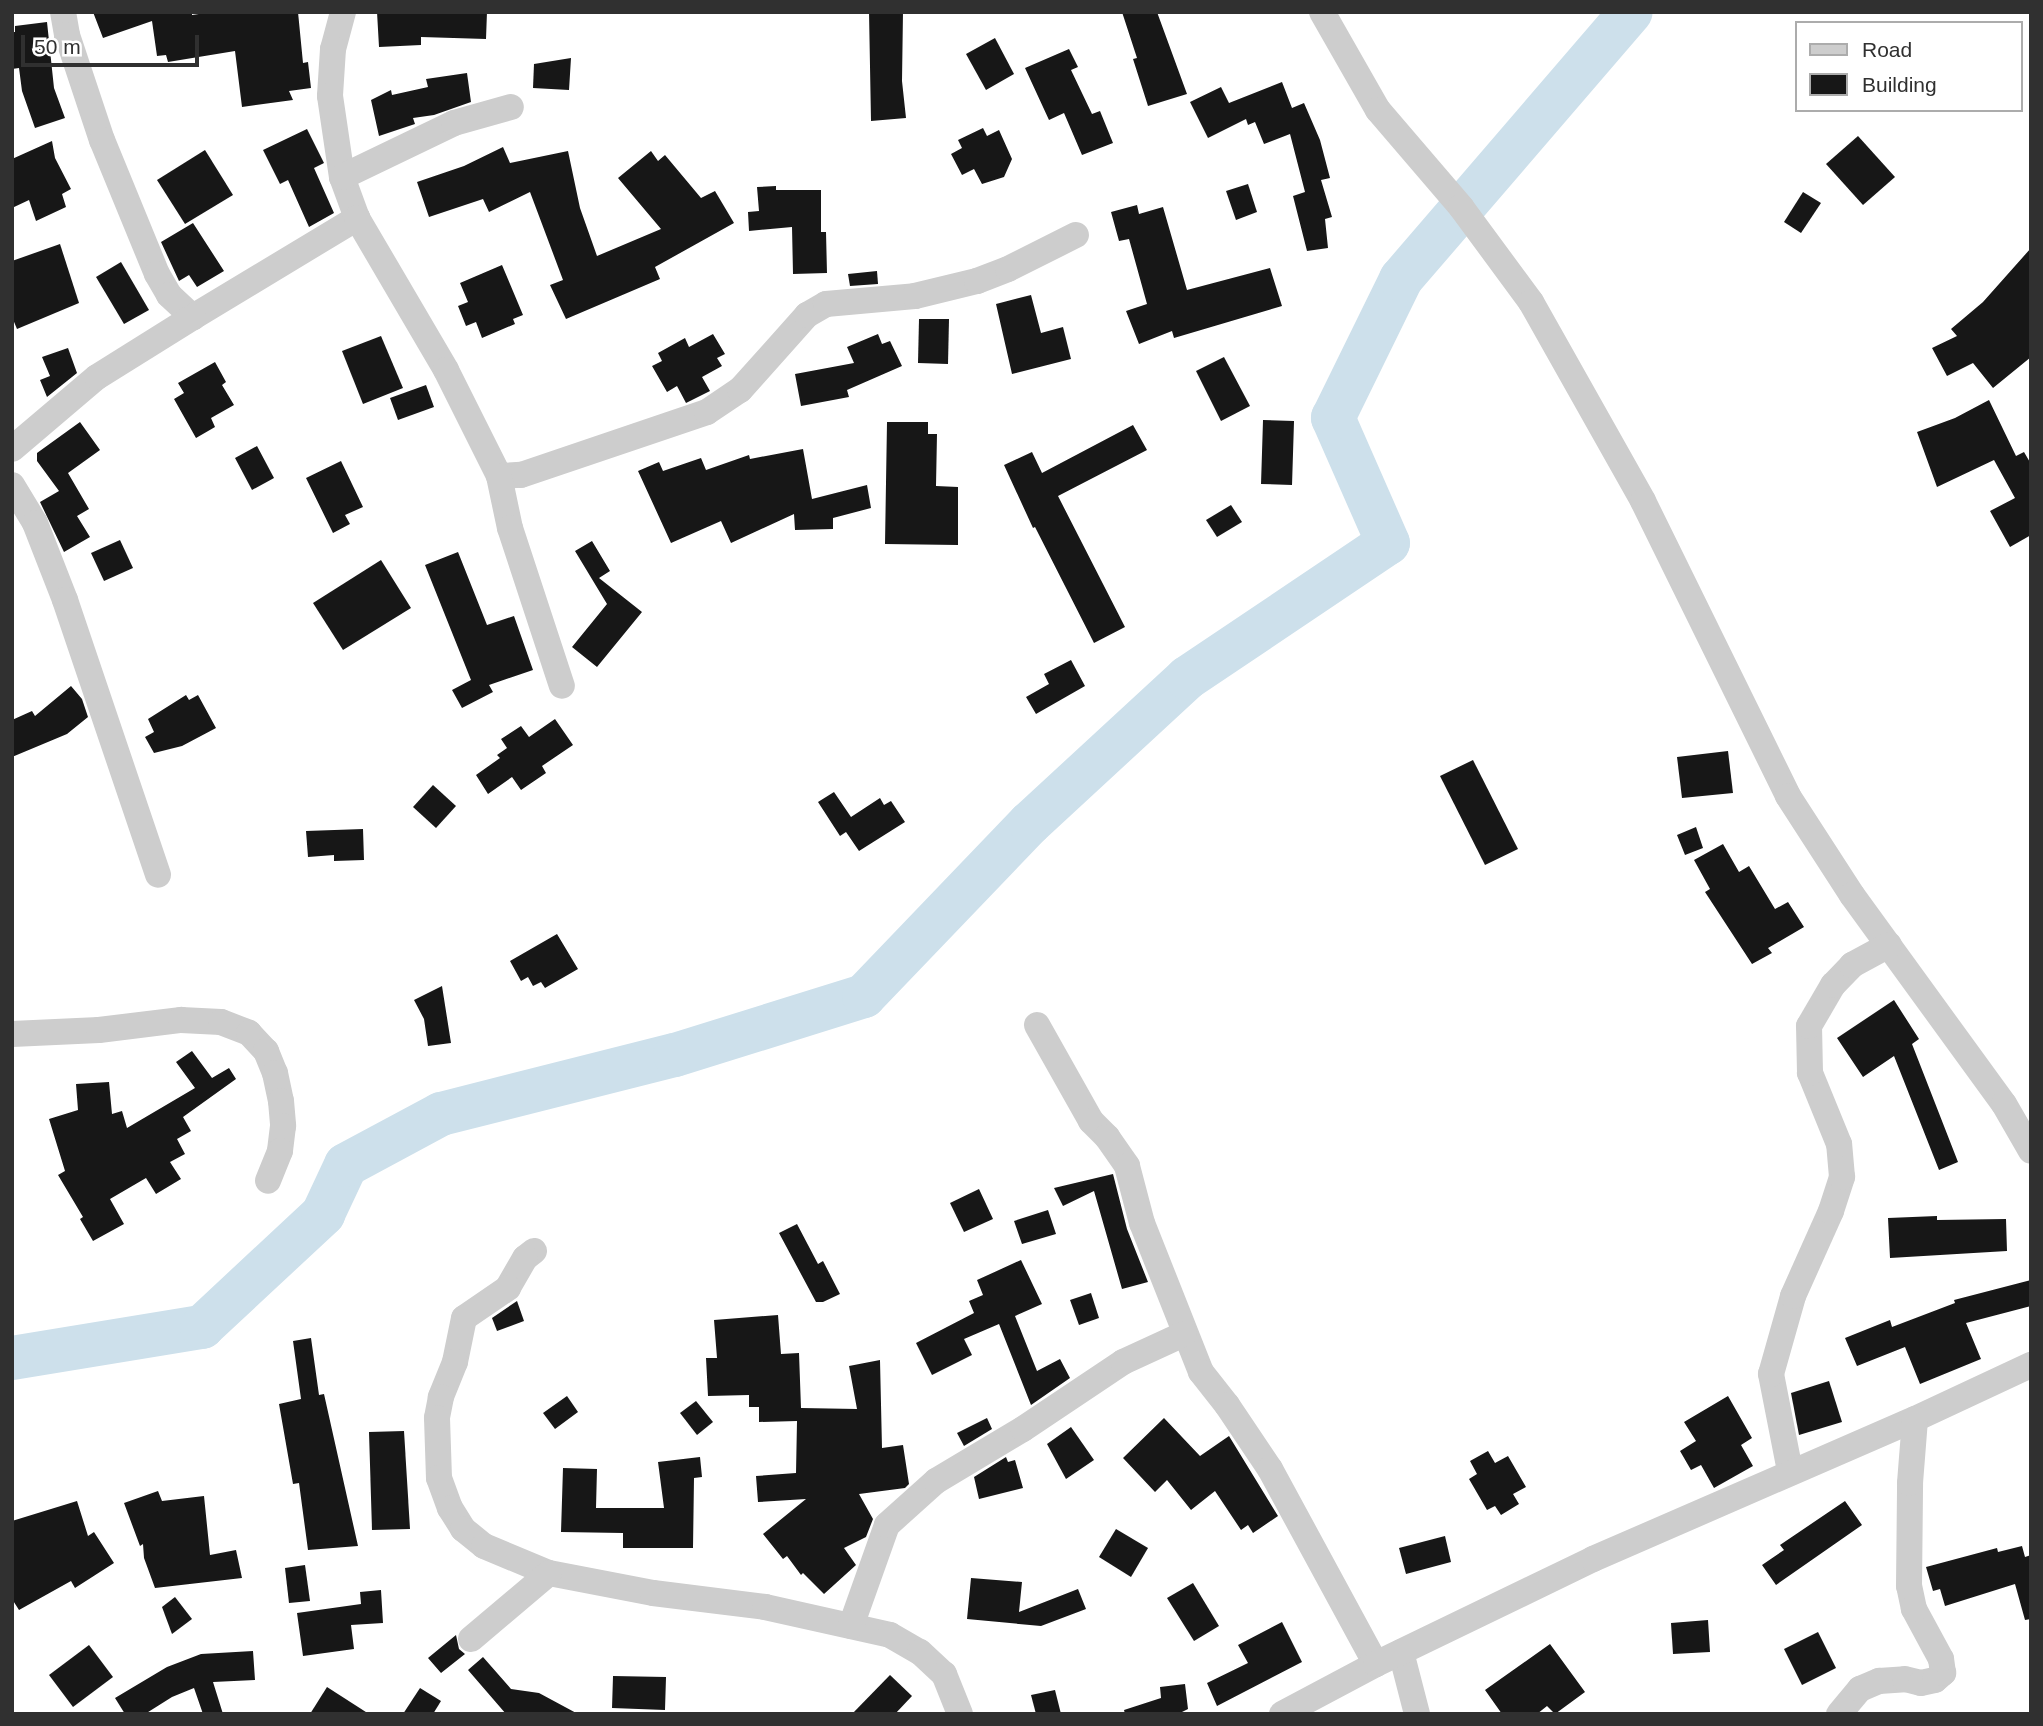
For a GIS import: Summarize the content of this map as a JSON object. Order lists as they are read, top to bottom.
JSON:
{
  "legend": ["Road", "Building"],
  "scale_bar": "50 m"
}
